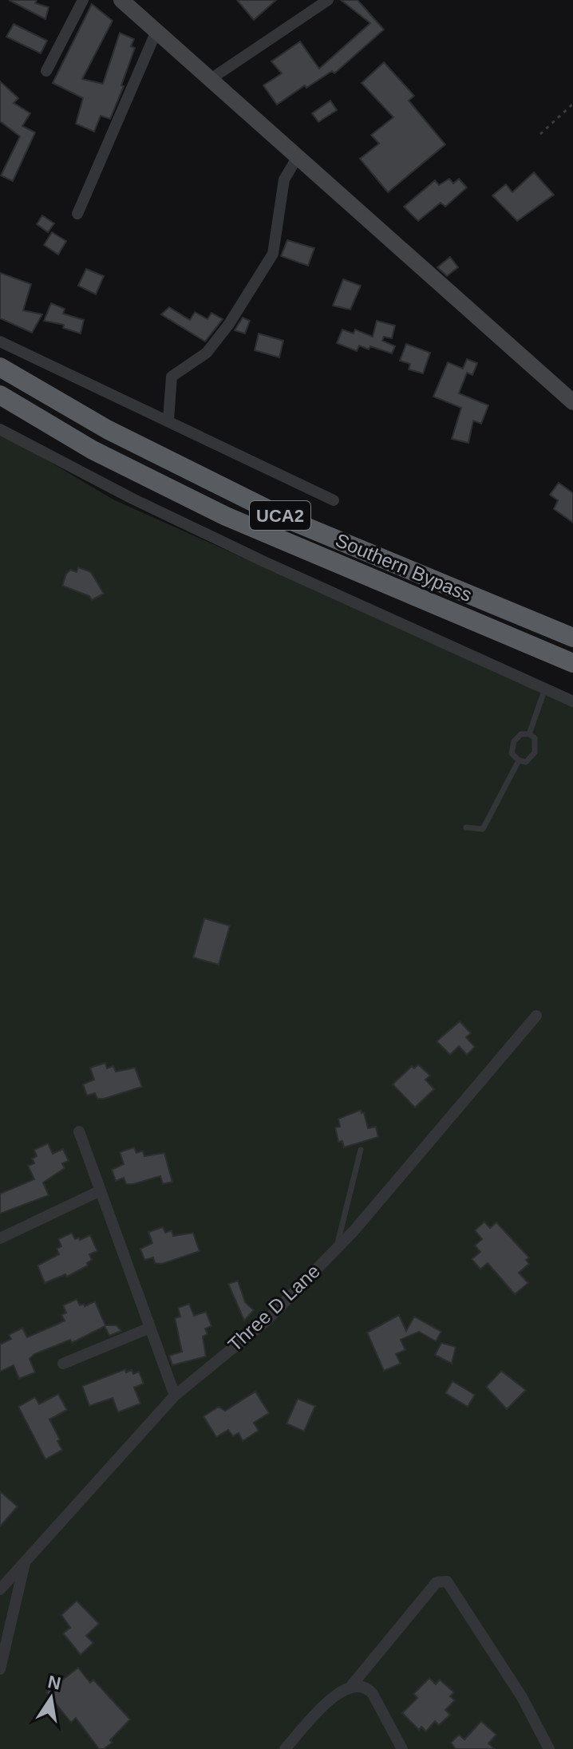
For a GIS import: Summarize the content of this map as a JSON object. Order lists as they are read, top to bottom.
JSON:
{
  "streets": {
    "highway": ["UCA2", "Southern Bypass"],
    "street": ["Three D Lane"]
  },
  "north": "top"
}
